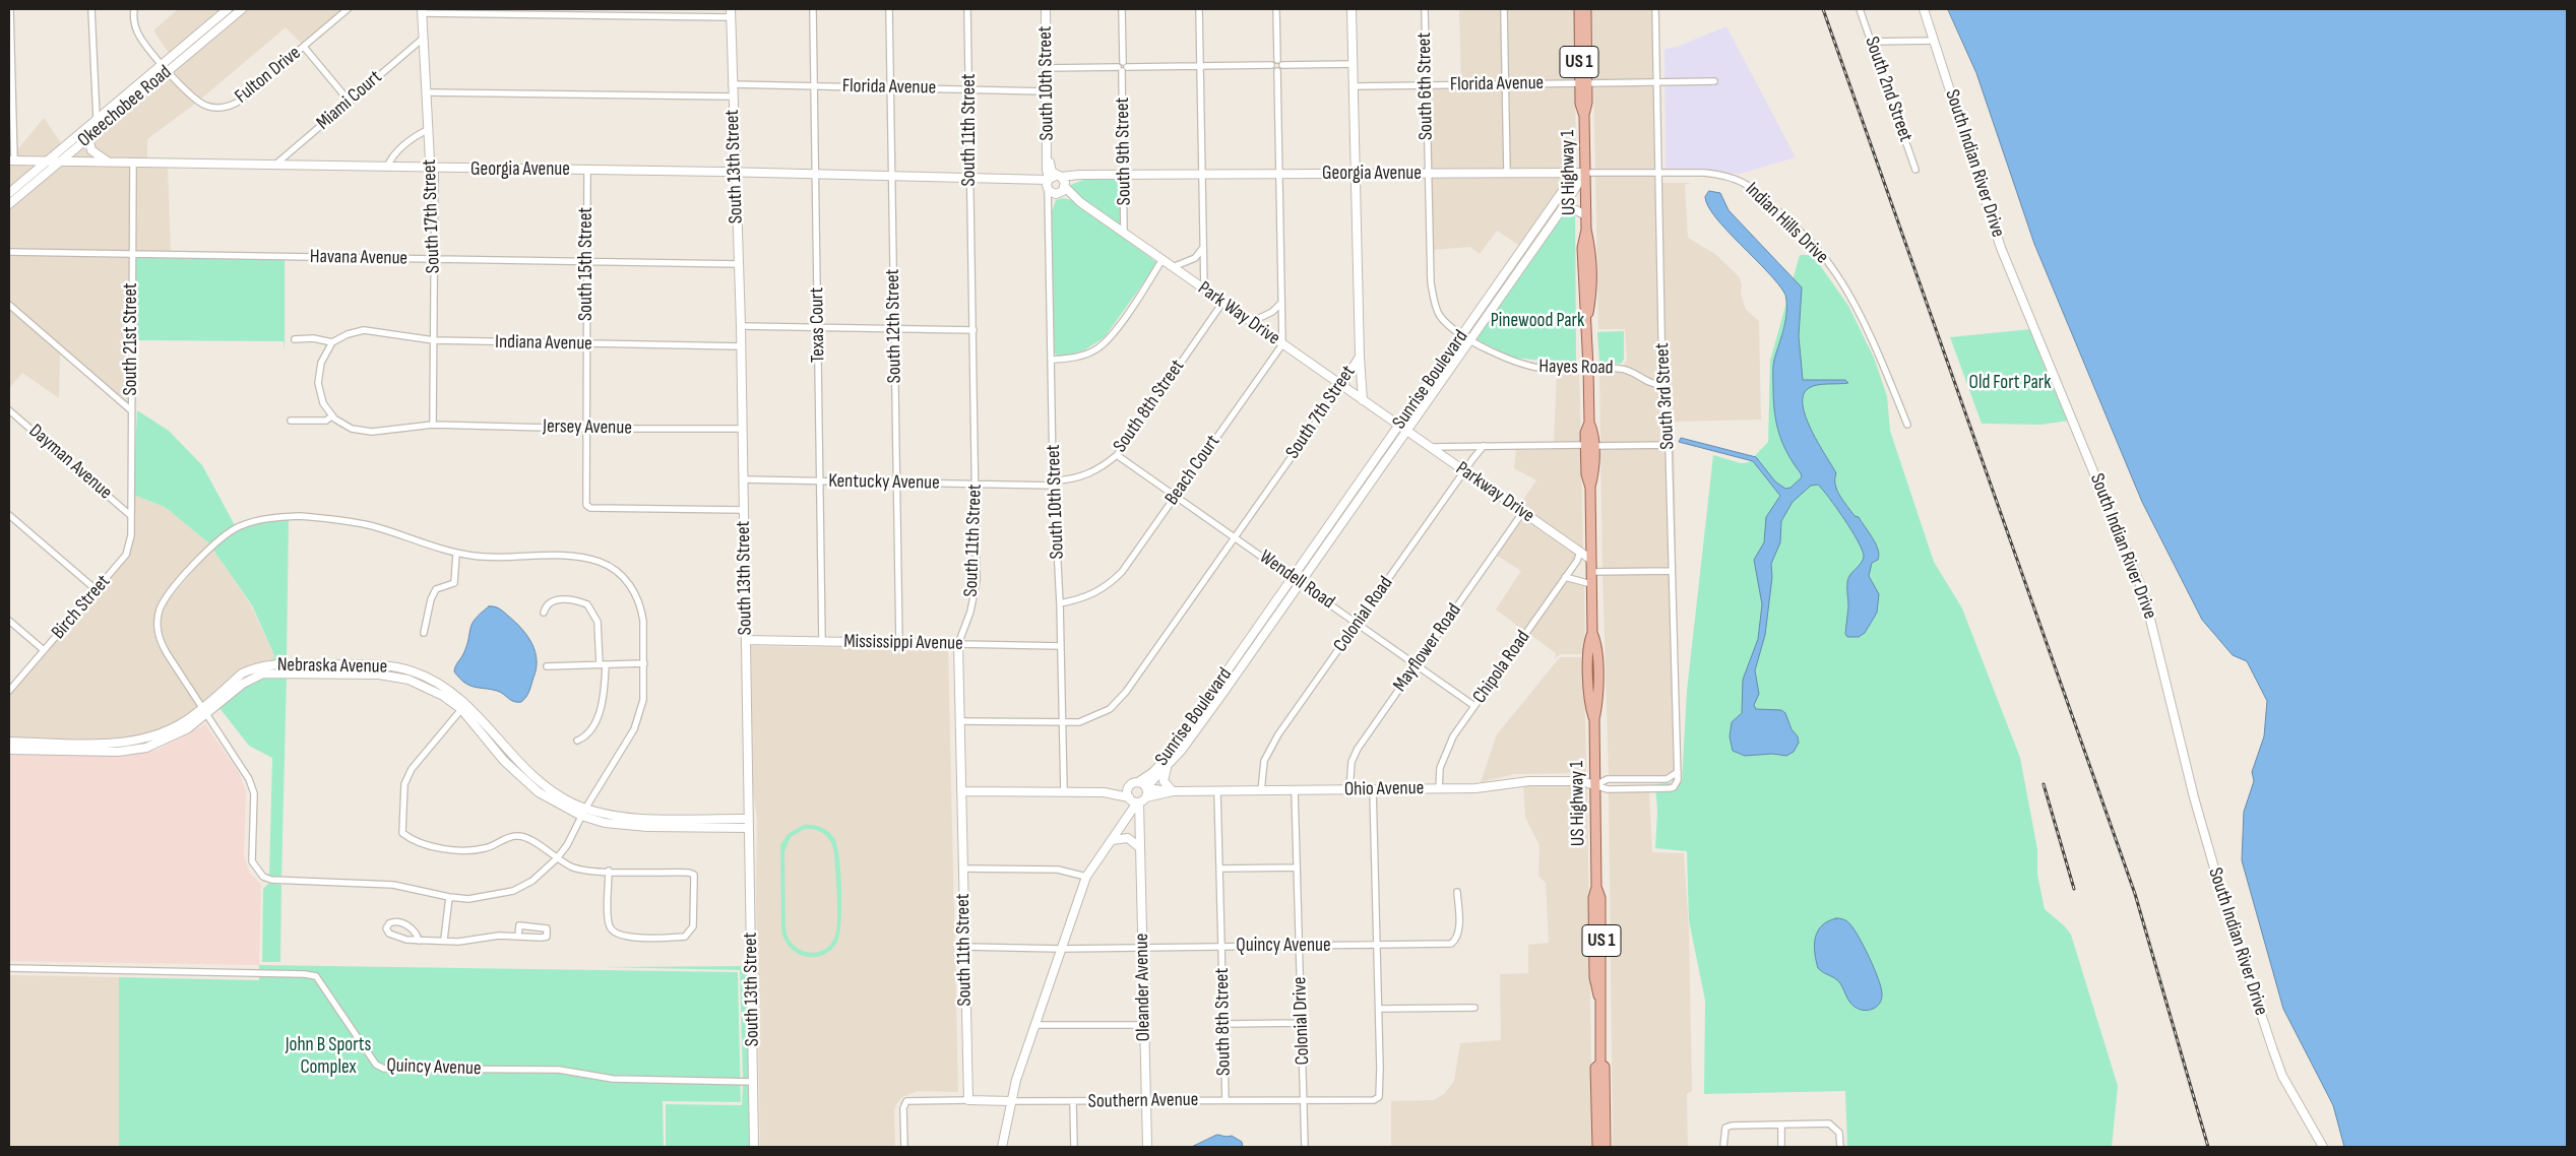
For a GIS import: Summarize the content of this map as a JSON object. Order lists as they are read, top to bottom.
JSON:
{
  "streets": {
    "main road": ["US 1", "US Highway 1"],
    "street": [
      "Fulton Drive",
      "South 10th Street",
      "Florida Avenue",
      "South 6th Street",
      "South 2nd Street",
      "Miami Court",
      "Okeechobee Road",
      "South 11th Street",
      "South 9th Street",
      "South Indian River Drive",
      "South 13th Street",
      "Georgia Avenue",
      "South 17th Street",
      "Indian Hills Drive",
      "Havana Avenue",
      "South 15th Street",
      "Park Way Drive",
      "Texas Court",
      "South 12th Street",
      "South 21st Street",
      "Indiana Avenue",
      "Hayes Road",
      "Sunrise Boulevard",
      "South 3rd Street",
      "South 8th Street",
      "South 7th Street",
      "Jersey Avenue",
      "Dayman Avenue",
      "Beach Court",
      "Kentucky Avenue",
      "Parkway Drive",
      "Wendell Road",
      "Birch Street",
      "Colonial Road",
      "Mississippi Avenue",
      "Mayflower Road",
      "Nebraska Avenue",
      "Chipola Road",
      "Ohio Avenue",
      "Quincy Avenue",
      "Oleander Avenue",
      "Colonial Drive",
      "Southern Avenue"
    ]
  },
  "crossings": [
    ["Fulton Drive", "Okeechobee Road"],
    ["South 10th Street", "Florida Avenue"],
    ["South 10th Street", "Georgia Avenue"],
    ["South 10th Street", "Park Way Drive"],
    ["South 10th Street", "South 8th Street"],
    ["South 10th Street", "South 7th Street"],
    ["South 10th Street", "Beach Court"],
    ["South 10th Street", "Kentucky Avenue"],
    ["South 10th Street", "Mississippi Avenue"],
    ["Florida Avenue", "South 6th Street"],
    ["Florida Avenue", "South 11th Street"],
    ["Florida Avenue", "South 13th Street"],
    ["Florida Avenue", "US Highway 1"],
    ["Florida Avenue", "Texas Court"],
    ["Florida Avenue", "South 12th Street"],
    ["Florida Avenue", "South 3rd Street"],
    ["Florida Avenue", "South 7th Street"],
    ["South 6th Street", "Georgia Avenue"],
    ["South 6th Street", "Hayes Road"],
    ["South 6th Street", "Sunrise Boulevard"],
    ["Miami Court", "Georgia Avenue"],
    ["Miami Court", "South 17th Street"],
    ["Okeechobee Road", "Georgia Avenue"],
    ["South 11th Street", "Georgia Avenue"],
    ["South 11th Street", "Kentucky Avenue"],
    ["South 11th Street", "Mississippi Avenue"],
    ["South 11th Street", "Quincy Avenue"],
    ["South 11th Street", "Southern Avenue"],
    ["South 9th Street", "Georgia Avenue"],
    ["South 9th Street", "Park Way Drive"],
    ["South 13th Street", "Georgia Avenue"],
    ["South 13th Street", "Havana Avenue"],
    ["South 13th Street", "South 15th Street"],
    ["South 13th Street", "Indiana Avenue"],
    ["South 13th Street", "Jersey Avenue"],
    ["South 13th Street", "Kentucky Avenue"],
    ["South 13th Street", "Mississippi Avenue"],
    ["South 13th Street", "Nebraska Avenue"],
    ["South 13th Street", "Quincy Avenue"],
    ["Georgia Avenue", "US Highway 1"],
    ["Georgia Avenue", "South 17th Street"],
    ["Georgia Avenue", "Indian Hills Drive"],
    ["Georgia Avenue", "South 15th Street"],
    ["Georgia Avenue", "Park Way Drive"],
    ["Georgia Avenue", "Texas Court"],
    ["Georgia Avenue", "South 12th Street"],
    ["Georgia Avenue", "South 21st Street"],
    ["Georgia Avenue", "Sunrise Boulevard"],
    ["Georgia Avenue", "South 3rd Street"],
    ["Georgia Avenue", "South 7th Street"],
    ["US Highway 1", "Hayes Road"],
    ["US Highway 1", "Sunrise Boulevard"],
    ["US Highway 1", "Parkway Drive"],
    ["US Highway 1", "Ohio Avenue"],
    ["South 17th Street", "Havana Avenue"],
    ["South 17th Street", "Indiana Avenue"],
    ["South 17th Street", "Jersey Avenue"],
    ["Indian Hills Drive", "South 3rd Street"],
    ["Havana Avenue", "South 15th Street"],
    ["Havana Avenue", "South 21st Street"],
    ["South 15th Street", "Indiana Avenue"],
    ["South 15th Street", "Jersey Avenue"],
    ["Park Way Drive", "Sunrise Boulevard"],
    ["Park Way Drive", "South 8th Street"],
    ["Park Way Drive", "South 7th Street"],
    ["Park Way Drive", "Beach Court"],
    ["Park Way Drive", "Parkway Drive"],
    ["Texas Court", "Kentucky Avenue"],
    ["Texas Court", "Mississippi Avenue"],
    ["South 12th Street", "Kentucky Avenue"],
    ["South 12th Street", "Mississippi Avenue"],
    ["South 21st Street", "Dayman Avenue"],
    ["South 21st Street", "Birch Street"],
    ["Indiana Avenue", "Jersey Avenue"],
    ["Hayes Road", "Sunrise Boulevard"],
    ["Hayes Road", "South 3rd Street"],
    ["Sunrise Boulevard", "Parkway Drive"],
    ["Sunrise Boulevard", "Wendell Road"],
    ["Sunrise Boulevard", "Ohio Avenue"],
    ["Sunrise Boulevard", "Oleander Avenue"],
    ["South 3rd Street", "Ohio Avenue"],
    ["South 8th Street", "Kentucky Avenue"],
    ["South 8th Street", "Wendell Road"],
    ["South 8th Street", "Ohio Avenue"],
    ["South 8th Street", "Quincy Avenue"],
    ["South 8th Street", "Southern Avenue"],
    ["South 7th Street", "Wendell Road"],
    ["Dayman Avenue", "Birch Street"],
    ["Beach Court", "Wendell Road"],
    ["Parkway Drive", "Colonial Road"],
    ["Parkway Drive", "Mayflower Road"],
    ["Parkway Drive", "Chipola Road"],
    ["Wendell Road", "Colonial Road"],
    ["Wendell Road", "Mayflower Road"],
    ["Wendell Road", "Chipola Road"],
    ["Colonial Road", "Ohio Avenue"],
    ["Mayflower Road", "Ohio Avenue"],
    ["Chipola Road", "Ohio Avenue"],
    ["Ohio Avenue", "Oleander Avenue"],
    ["Ohio Avenue", "Colonial Drive"],
    ["Quincy Avenue", "Oleander Avenue"],
    ["Quincy Avenue", "Colonial Drive"],
    ["Oleander Avenue", "Southern Avenue"],
    ["Colonial Drive", "Southern Avenue"]
  ],
  "parks": ["Pinewood Park", "Old Fort Park", "John B Sports Complex"]
}
